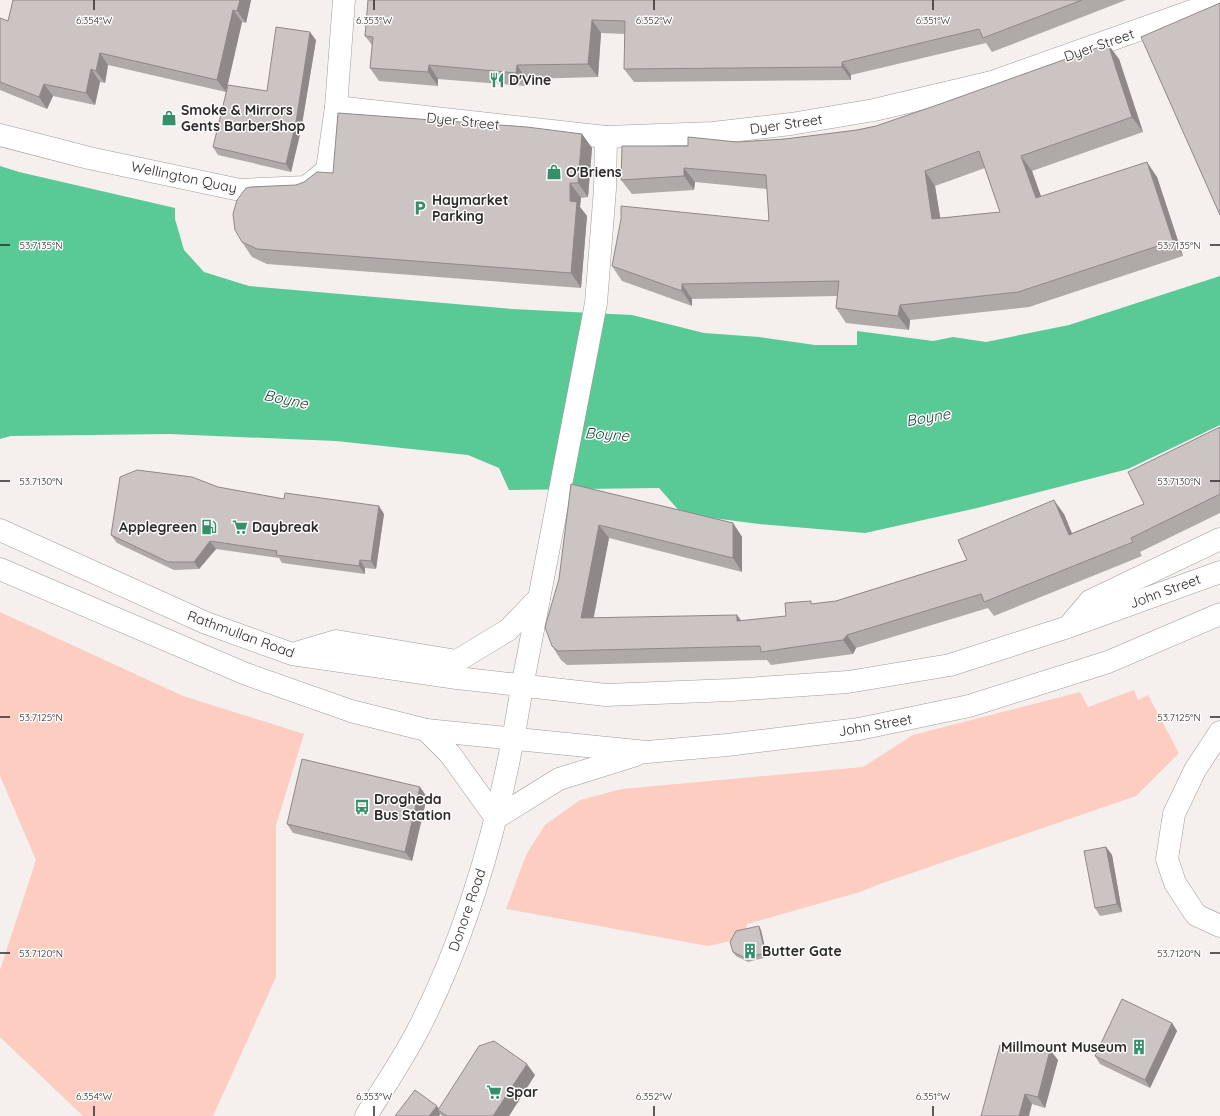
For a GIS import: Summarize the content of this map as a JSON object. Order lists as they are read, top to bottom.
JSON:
{
  "streets": {
    "main road": [
      "Dyer Street",
      "Wellington Quay",
      "John Street",
      "Rathmullan Road",
      "Donore Road"
    ]
  },
  "crossings": [
    ["Dyer Street", "Wellington Quay"],
    ["Dyer Street", "Donore Road"],
    ["John Street", "Rathmullan Road"],
    ["John Street", "Donore Road"],
    ["Rathmullan Road", "Donore Road"]
  ],
  "water": ["Boyne"],
  "places": {
    "restaurant": ["D'Vine"],
    "shop": ["Smoke & Mirrors Gents BarberShop", "O'Briens"],
    "parking": ["Haymarket Parking"],
    "fuel station": ["Applegreen"],
    "supermarket": ["Daybreak", "Spar"],
    "bus stop": ["Drogheda Bus Station"],
    "building": ["Butter Gate", "Millmount Museum"]
  },
  "coordinates": [
    "6.354°W",
    "6.353°W",
    "6.352°W",
    "6.351°W",
    "53.7135°N",
    "53.7130°N",
    "53.7125°N",
    "53.7120°N"
  ]
}
